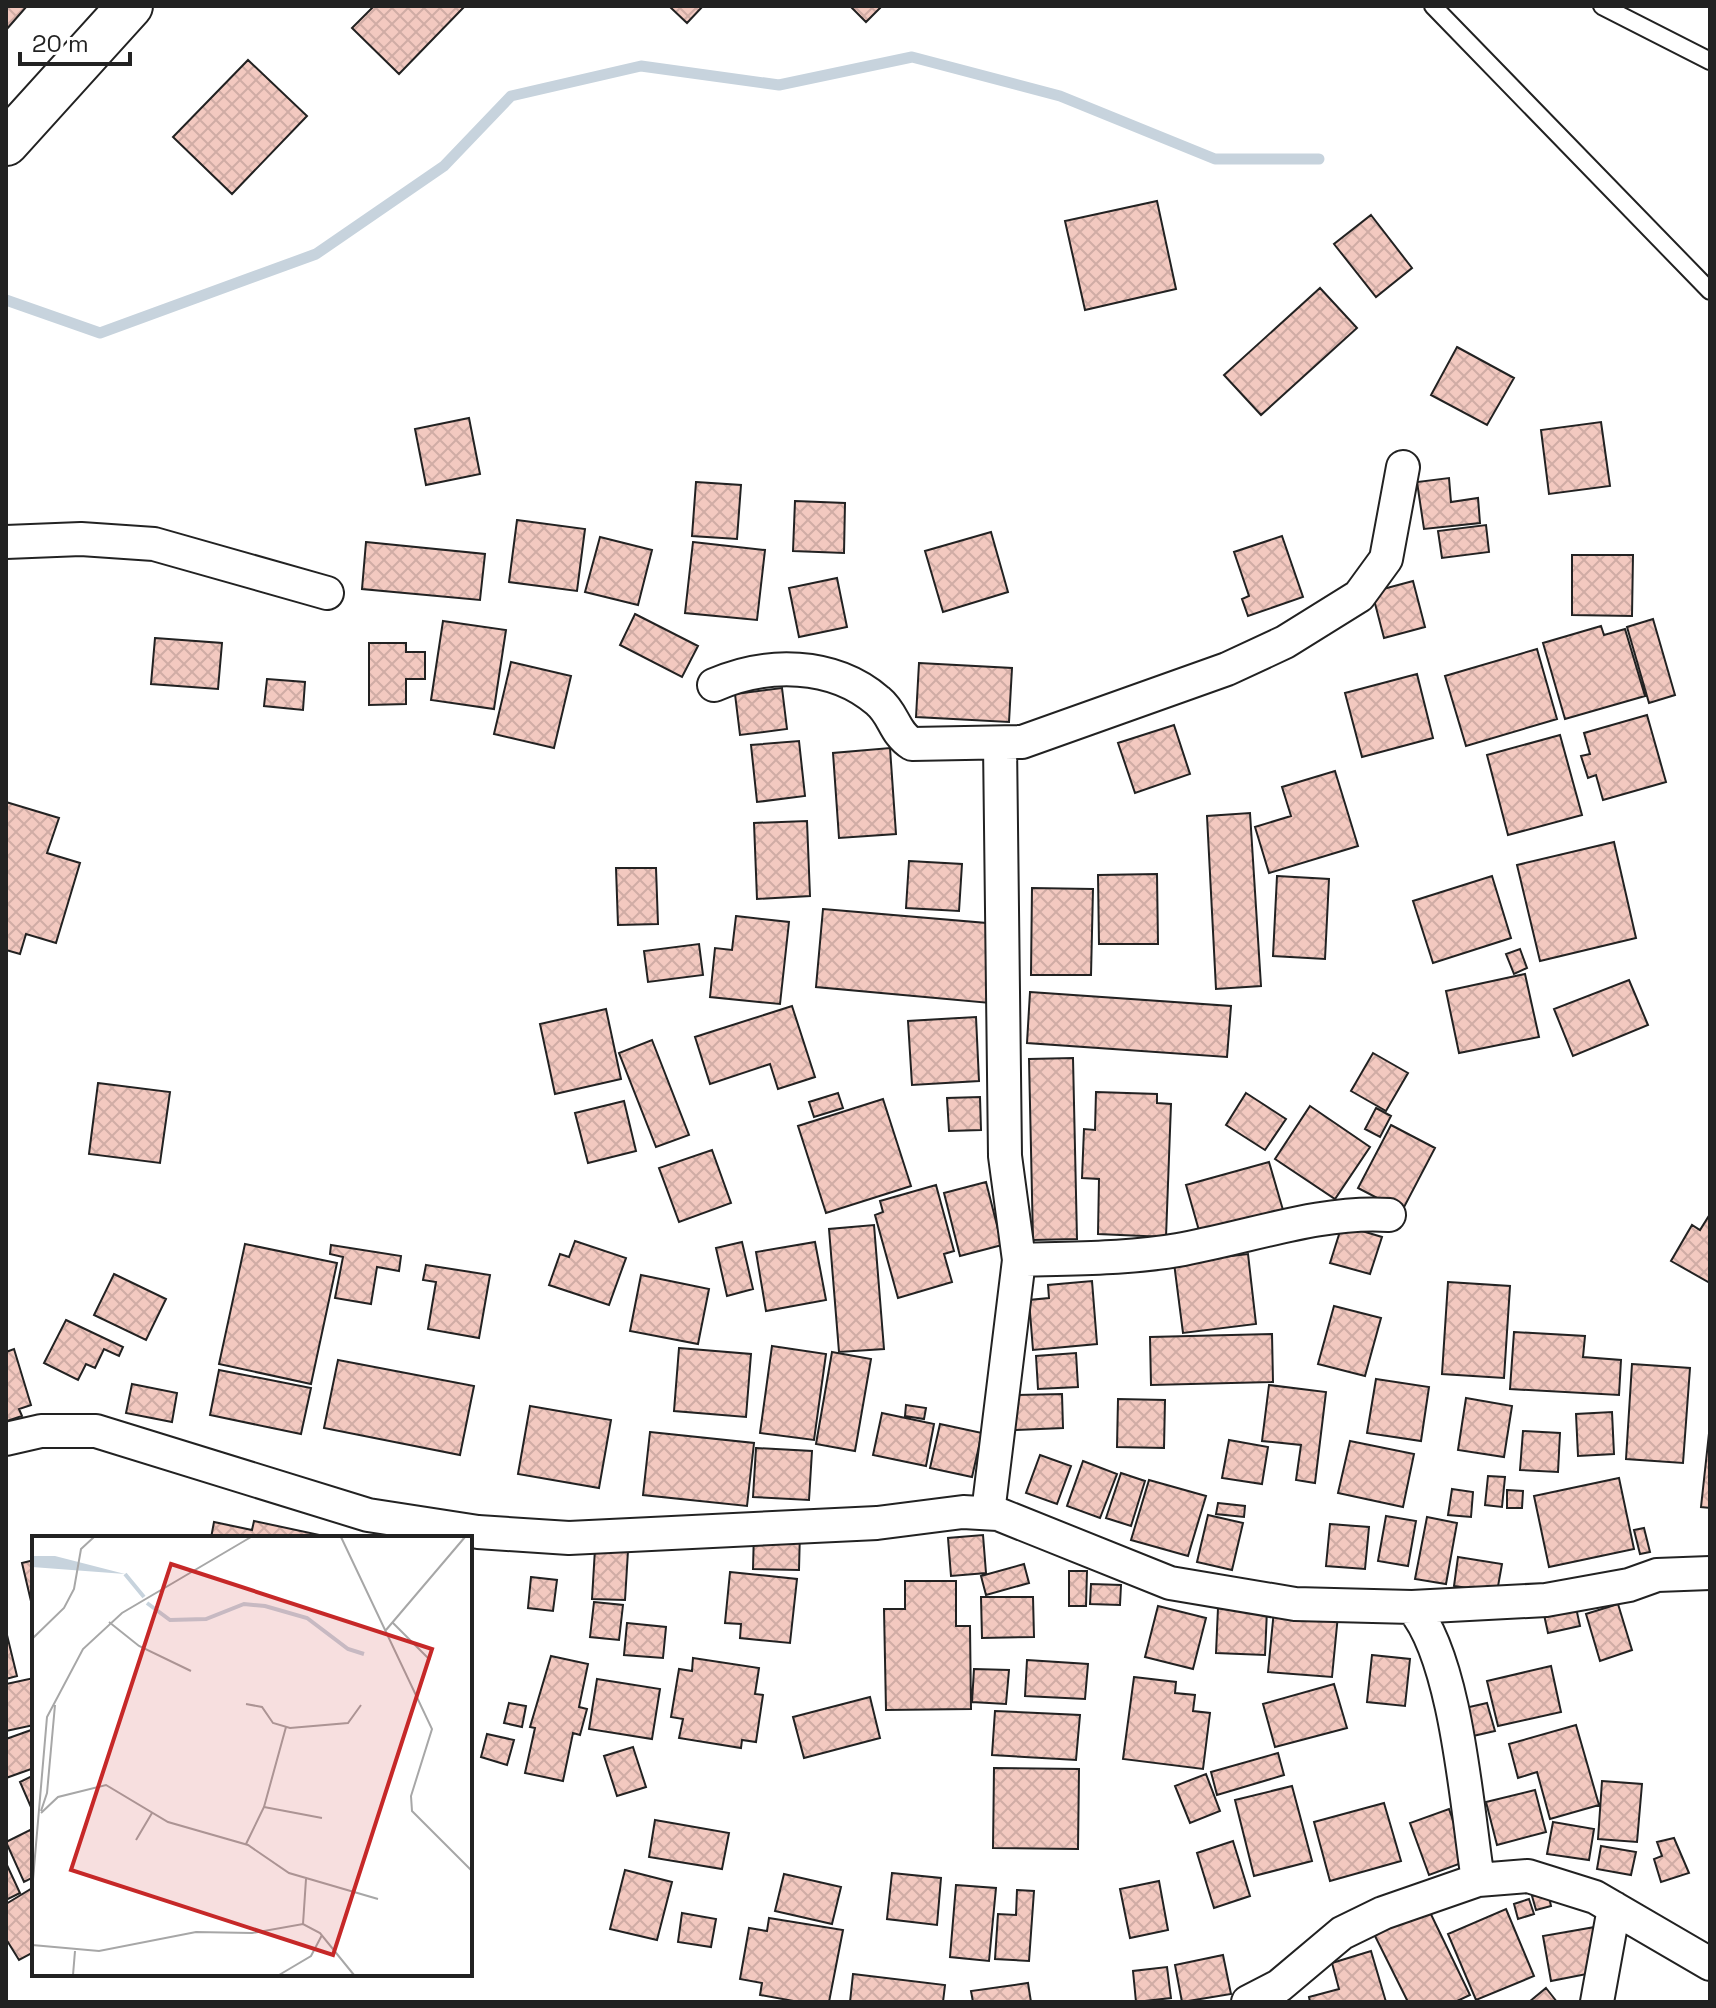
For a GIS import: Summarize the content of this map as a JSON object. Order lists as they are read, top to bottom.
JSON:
{
  "scale_bar": "20 m"
}
